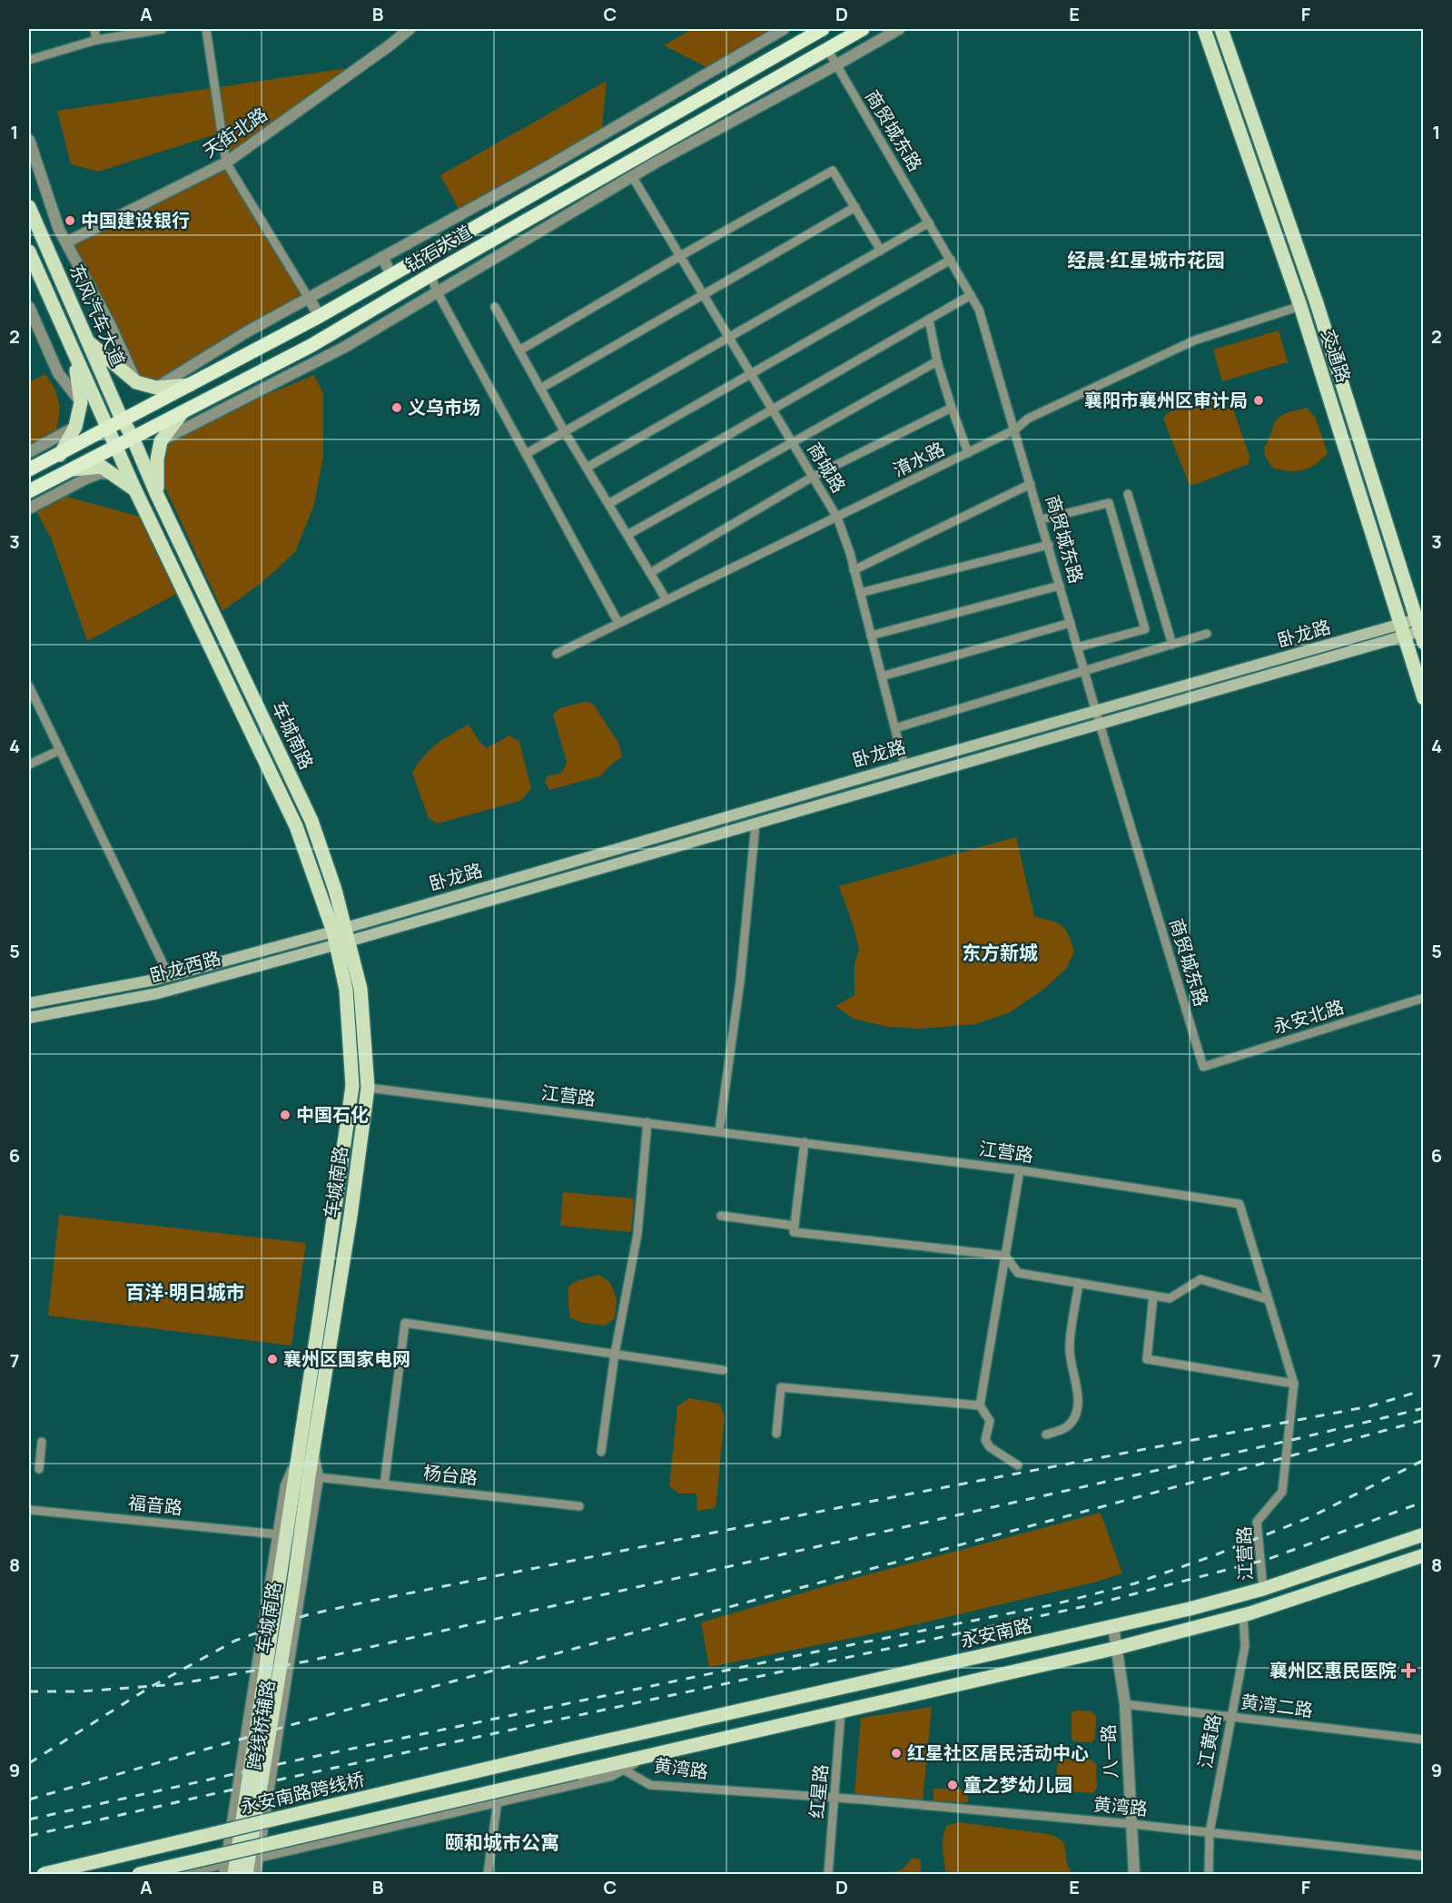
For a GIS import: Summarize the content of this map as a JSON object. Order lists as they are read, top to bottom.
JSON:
{
  "streets": {
    "highway": ["钻石大道"],
    "main road": [
      "东风汽车大道",
      "交通路",
      "卧龙路",
      "车城南路",
      "卧龙西路",
      "永安南路",
      "永安南路跨线桥"
    ],
    "street": [
      "商贸城东路",
      "天街北路",
      "淯水路",
      "商城路",
      "永安北路",
      "江营路",
      "杨台路",
      "福音路",
      "黄湾二路",
      "跨线桥辅路",
      "江黄路",
      "八一路",
      "黄湾路",
      "红星路"
    ]
  },
  "crossings": [
    ["商贸城东路", "钻石大道"],
    ["商贸城东路", "淯水路"],
    ["商贸城东路", "卧龙路"],
    ["商贸城东路", "永安北路"],
    ["钻石大道", "东风汽车大道"],
    ["钻石大道", "商城路"],
    ["钻石大道", "车城南路"],
    ["东风汽车大道", "车城南路"],
    ["交通路", "淯水路"],
    ["交通路", "卧龙路"],
    ["淯水路", "商城路"],
    ["商城路", "卧龙路"],
    ["卧龙路", "车城南路"],
    ["卧龙路", "卧龙西路"],
    ["车城南路", "卧龙西路"],
    ["车城南路", "江营路"],
    ["车城南路", "跨线桥辅路"],
    ["江营路", "永安南路"],
    ["杨台路", "跨线桥辅路"],
    ["福音路", "跨线桥辅路"],
    ["永安南路", "八一路"],
    ["永安南路", "永安南路跨线桥"],
    ["黄湾二路", "江黄路"],
    ["黄湾二路", "八一路"],
    ["江黄路", "黄湾路"],
    ["八一路", "黄湾路"],
    ["黄湾路", "红星路"]
  ],
  "districts": [
    "经晨·红星城市花园",
    "东方新城",
    "百洋·明日城市",
    "颐和城市公寓"
  ],
  "places": {
    "other": [
      "中国建设银行",
      "襄阳市襄州区审计局",
      "义乌市场",
      "中国石化",
      "襄州区国家电网",
      "红星社区居民活动中心",
      "童之梦幼儿园"
    ],
    "health": ["襄州区惠民医院"]
  },
  "grid": {
    "columns": [
      "A",
      "B",
      "C",
      "D",
      "E",
      "F"
    ],
    "rows": [
      "1",
      "2",
      "3",
      "4",
      "5",
      "6",
      "7",
      "8",
      "9"
    ]
  }
}
